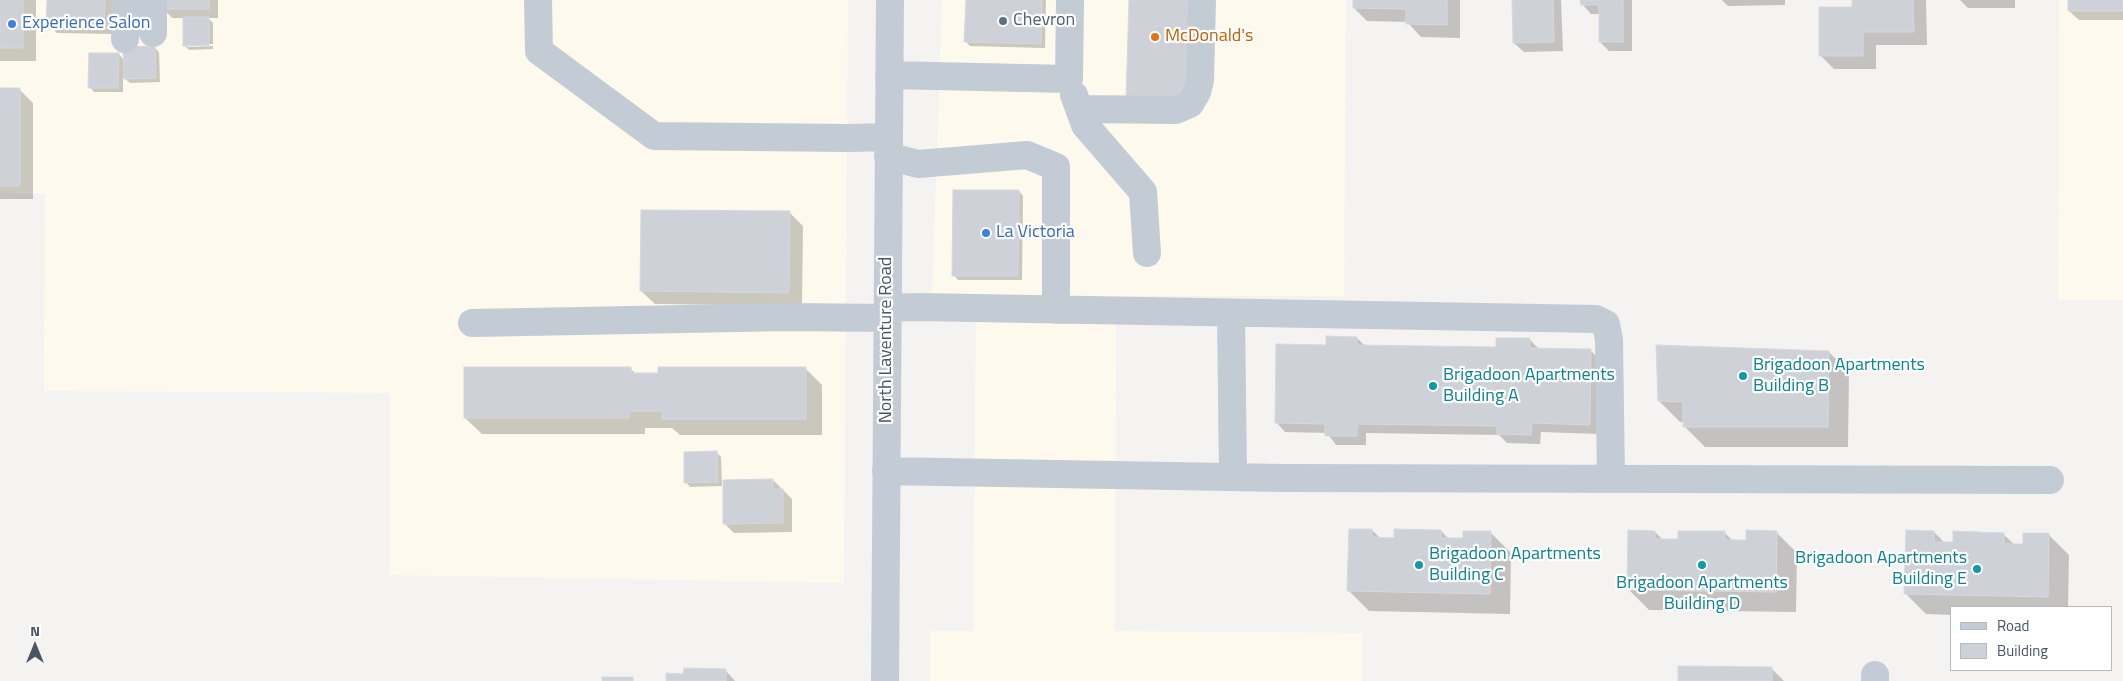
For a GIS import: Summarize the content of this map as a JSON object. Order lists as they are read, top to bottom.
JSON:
{
  "streets": {
    "street": ["North Laventure Road"]
  },
  "places": [
    "Chevron",
    "Experience Salon",
    "McDonald's",
    "La Victoria",
    "Brigadoon Apartments Building B",
    "Brigadoon Apartments Building A",
    "Brigadoon Apartments Building C",
    "Brigadoon Apartments Building D",
    "Brigadoon Apartments Building E"
  ],
  "legend": ["Road", "Building"],
  "north": "top"
}
